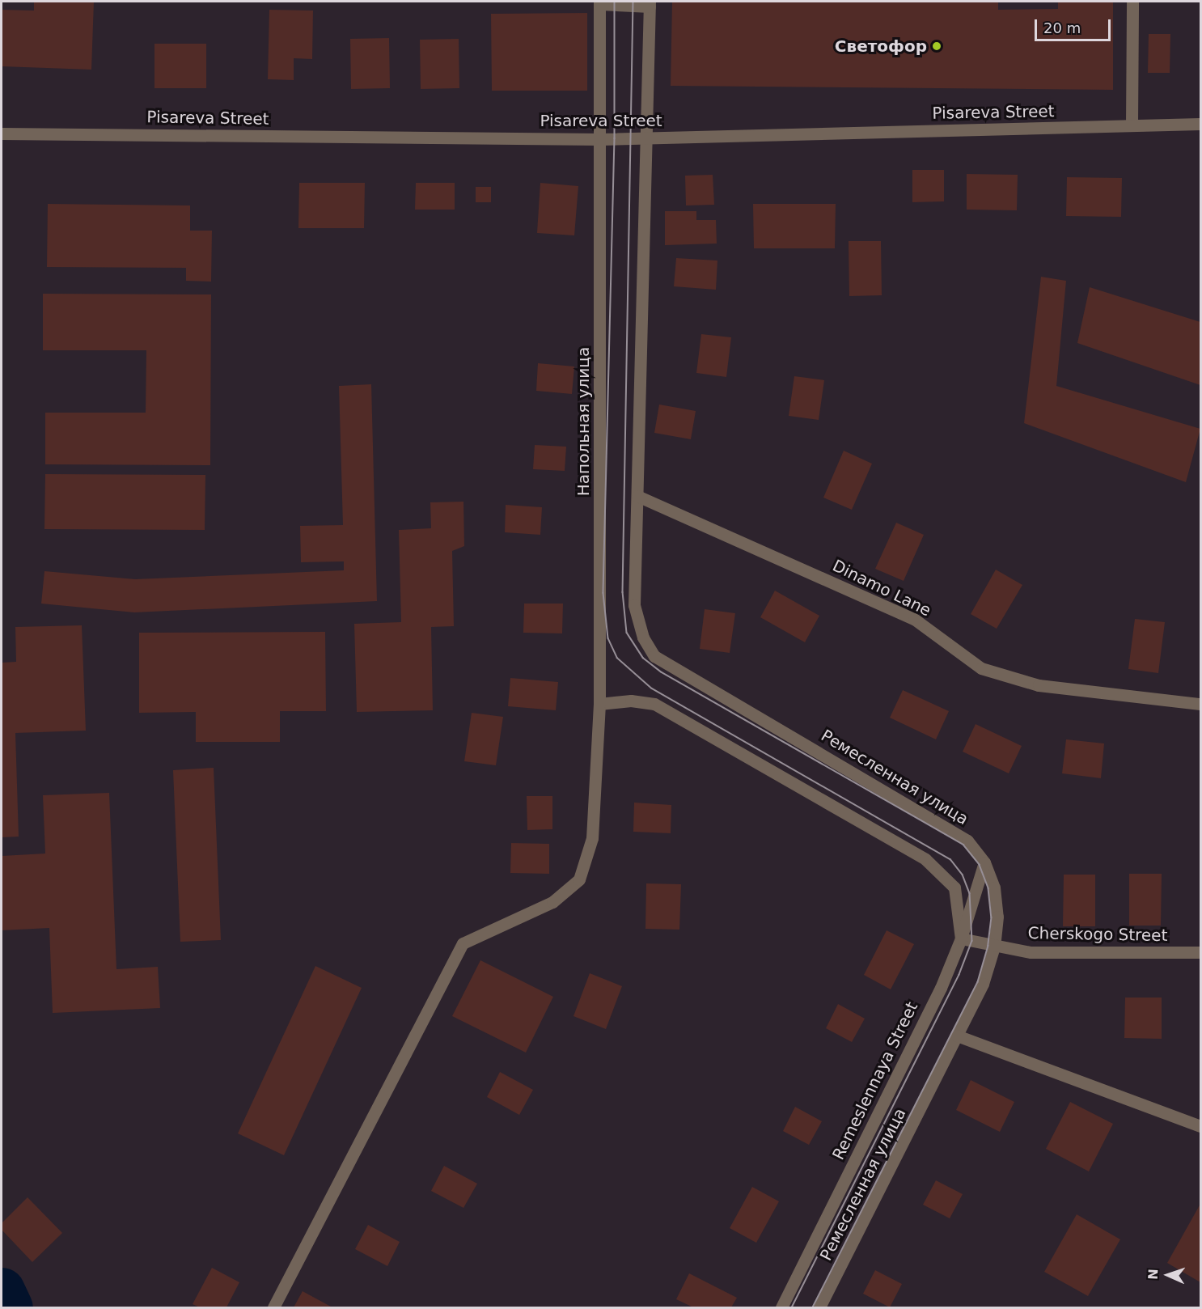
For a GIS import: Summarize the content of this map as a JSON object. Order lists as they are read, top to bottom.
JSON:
{
  "streets": {
    "street": [
      "Pisareva Street",
      "Напольная улица",
      "Dinamo Lane",
      "Ремесленная улица",
      "Cherskogo Street",
      "Remeslennaya Street"
    ]
  },
  "crossings": [
    ["Pisareva Street", "Напольная улица"],
    ["Dinamo Lane", "Ремесленная улица"],
    ["Ремесленная улица", "Cherskogo Street"],
    ["Ремесленная улица", "Remeslennaya Street"],
    ["Cherskogo Street", "Remeslennaya Street"]
  ],
  "places": ["Светофор"],
  "scale_bar": "20 m",
  "north": "left"
}
